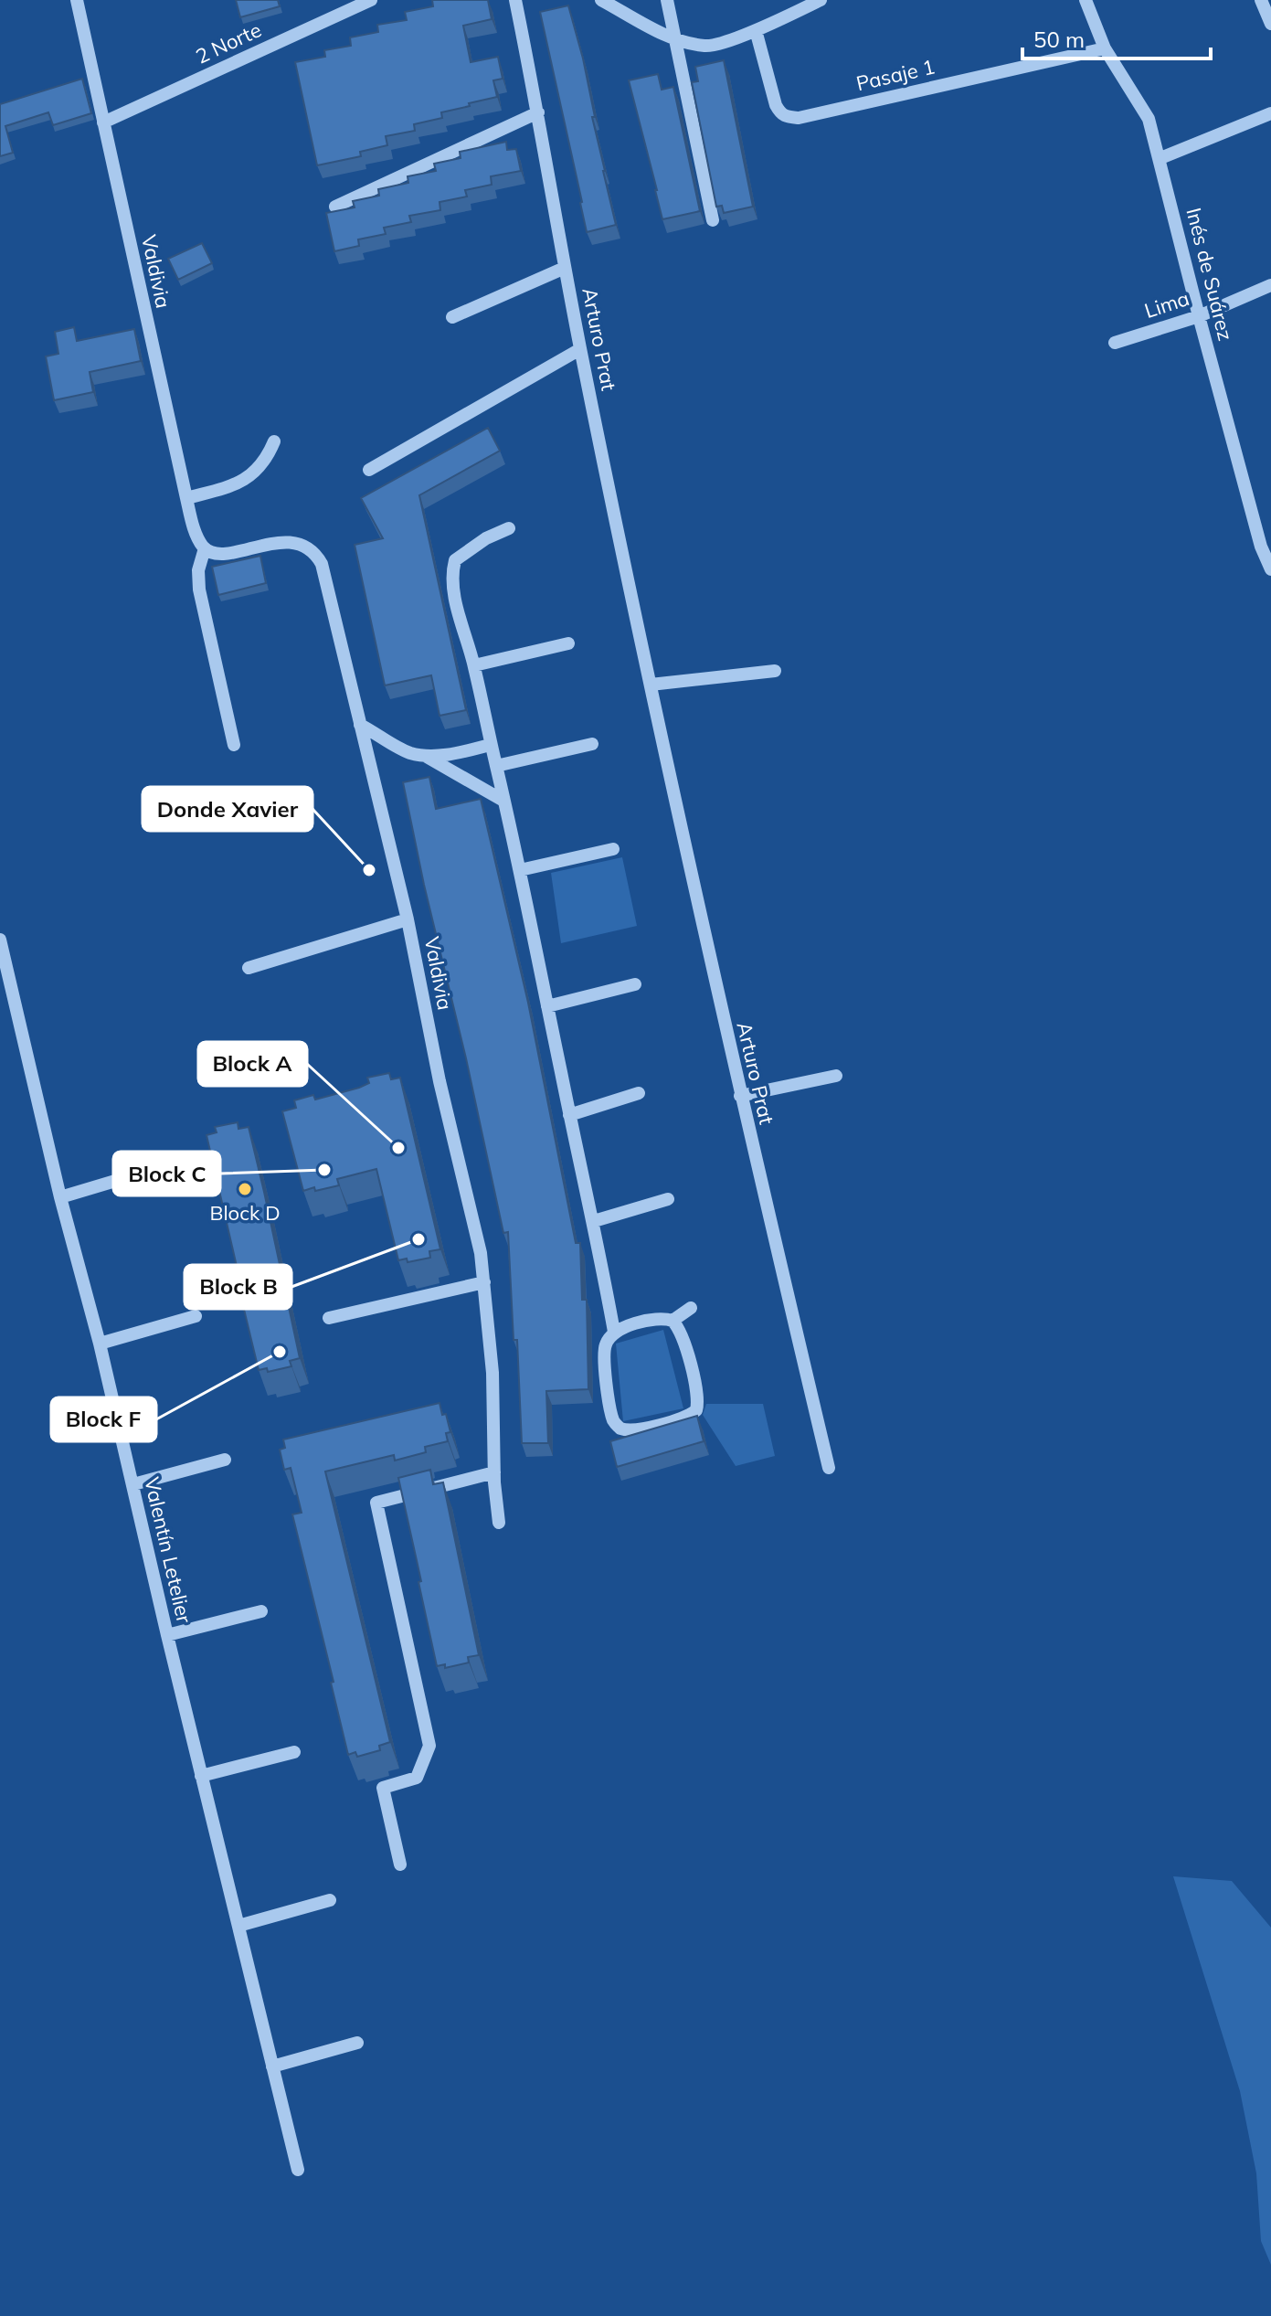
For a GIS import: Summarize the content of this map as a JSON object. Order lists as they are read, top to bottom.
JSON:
{
  "streets": {
    "street": [
      "2 Norte",
      "Pasaje 1",
      "Valdivia",
      "Inés de Suárez",
      "Lima",
      "Arturo Prat",
      "Valentín Letelier"
    ]
  },
  "crossings": [
    ["2 Norte", "Valdivia"],
    ["Pasaje 1", "Inés de Suárez"],
    ["Inés de Suárez", "Lima"]
  ],
  "places": [
    "Donde Xavier",
    "Block A",
    "Block C",
    "Block D",
    "Block B",
    "Block F"
  ],
  "scale_bar": "50 m"
}
